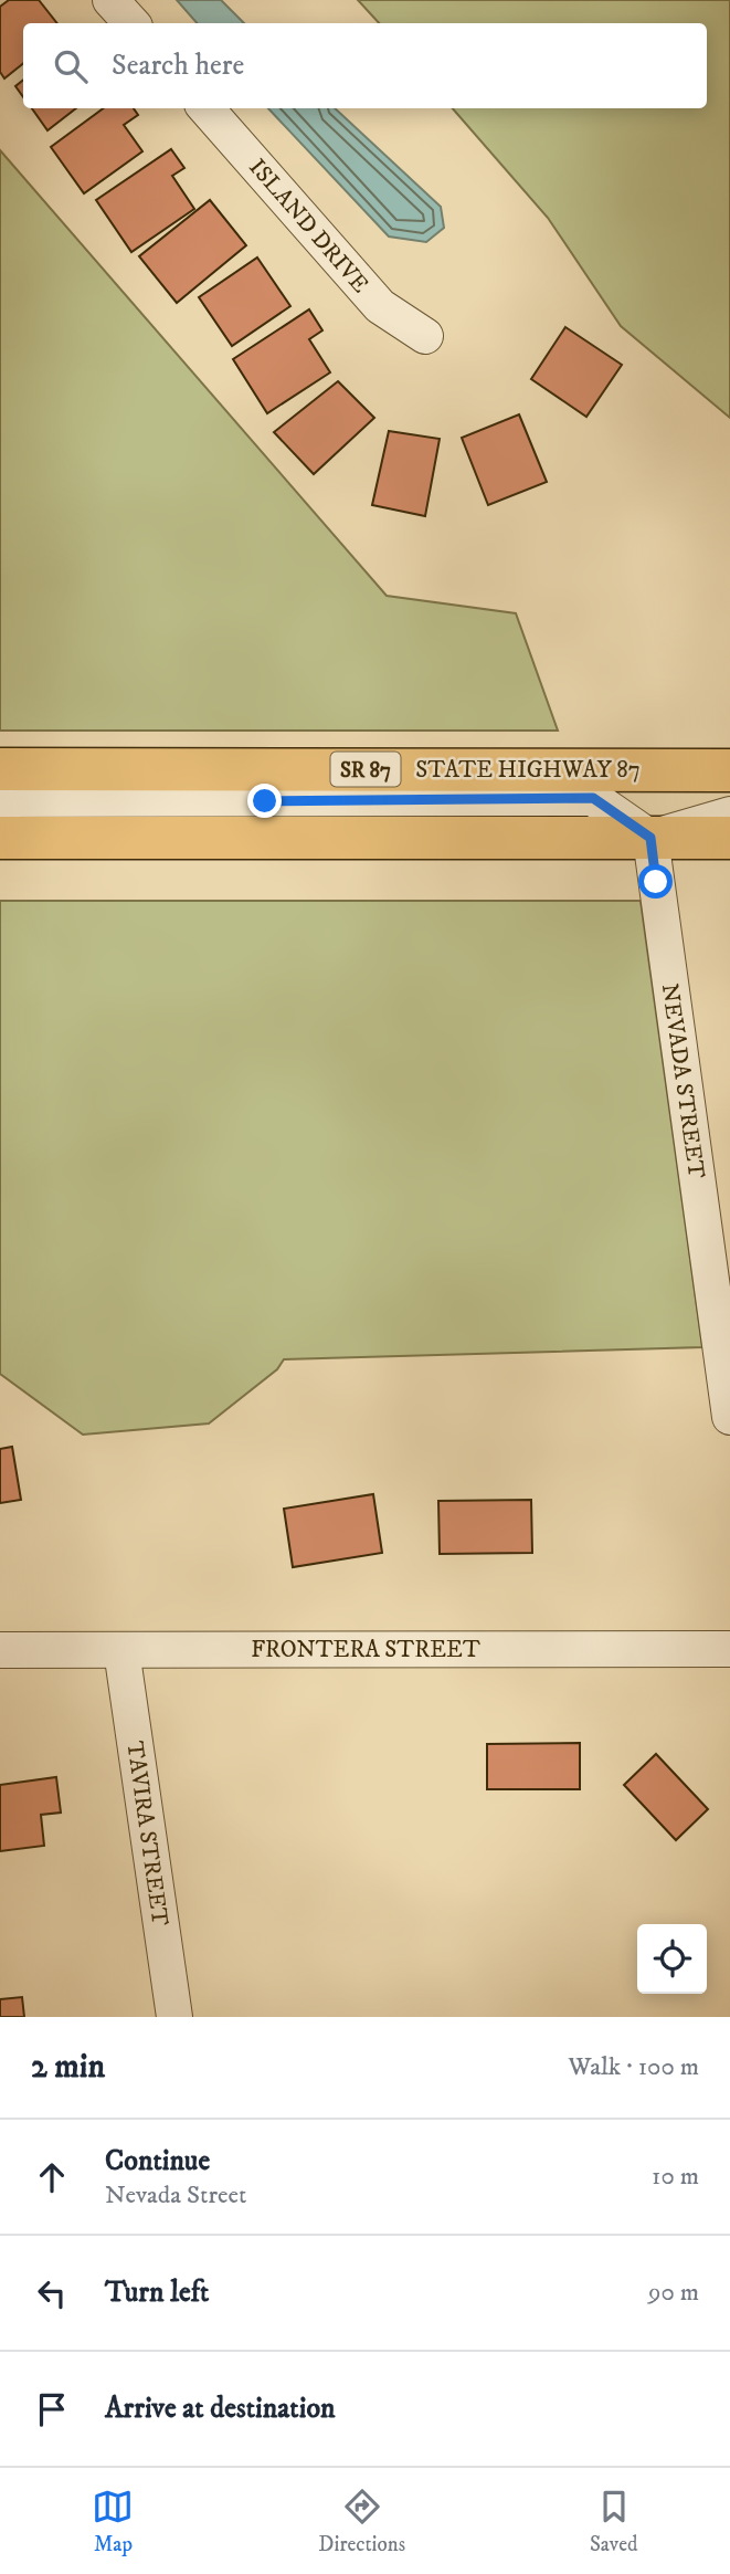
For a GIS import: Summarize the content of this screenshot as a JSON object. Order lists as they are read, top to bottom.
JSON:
{
  "streets": {
    "highway": ["SR 87", "STATE HIGHWAY 87"],
    "street": [
      "ISLAND DRIVE",
      "NEVADA STREET",
      "FRONTERA STREET",
      "TAVIRA STREET"
    ]
  },
  "crossings": [
    ["FRONTERA STREET", "TAVIRA STREET"]
  ],
  "page": {
    "search": "Search here",
    "heading": ["2 min", "Walk · 100 m"],
    "list": [
      ["Continue", "Nevada Street", "10 m"],
      ["Turn left", "90 m"],
      "Arrive at destination"
    ],
    "nav": ["Map", "Directions", "Saved"]
  }
}
